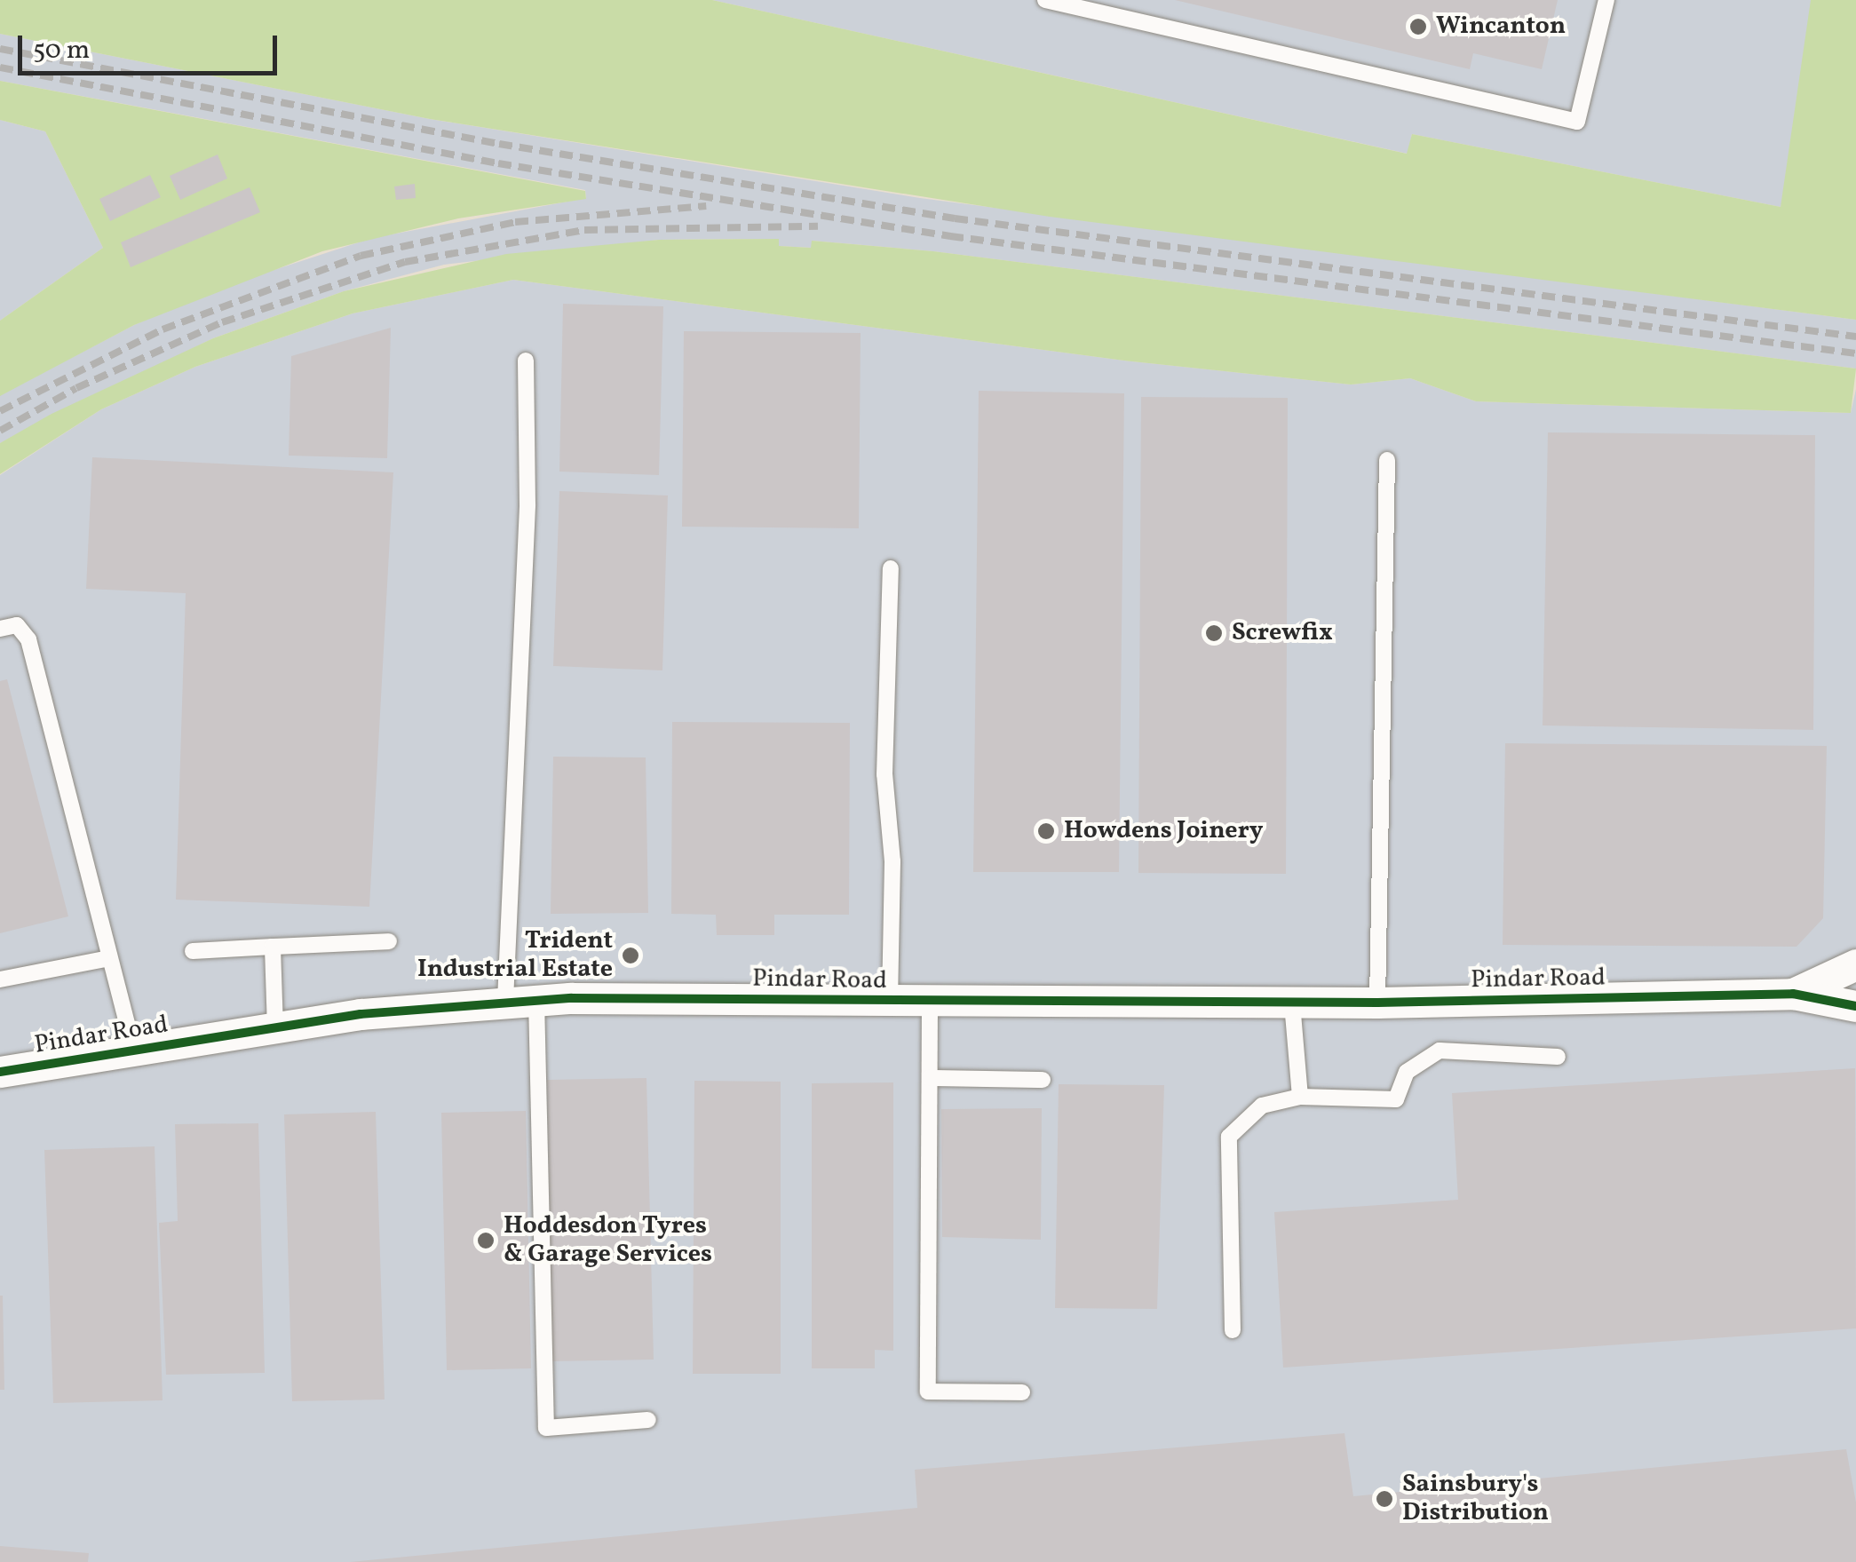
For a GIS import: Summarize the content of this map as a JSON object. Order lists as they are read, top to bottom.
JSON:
{
  "streets": {
    "street": ["Pindar Road"]
  },
  "places": [
    "Wincanton",
    "Screwfix",
    "Howdens Joinery",
    "Trident Industrial Estate",
    "Hoddesdon Tyres & Garage Services",
    "Sainsbury's Distribution"
  ],
  "scale_bar": "50 m"
}
